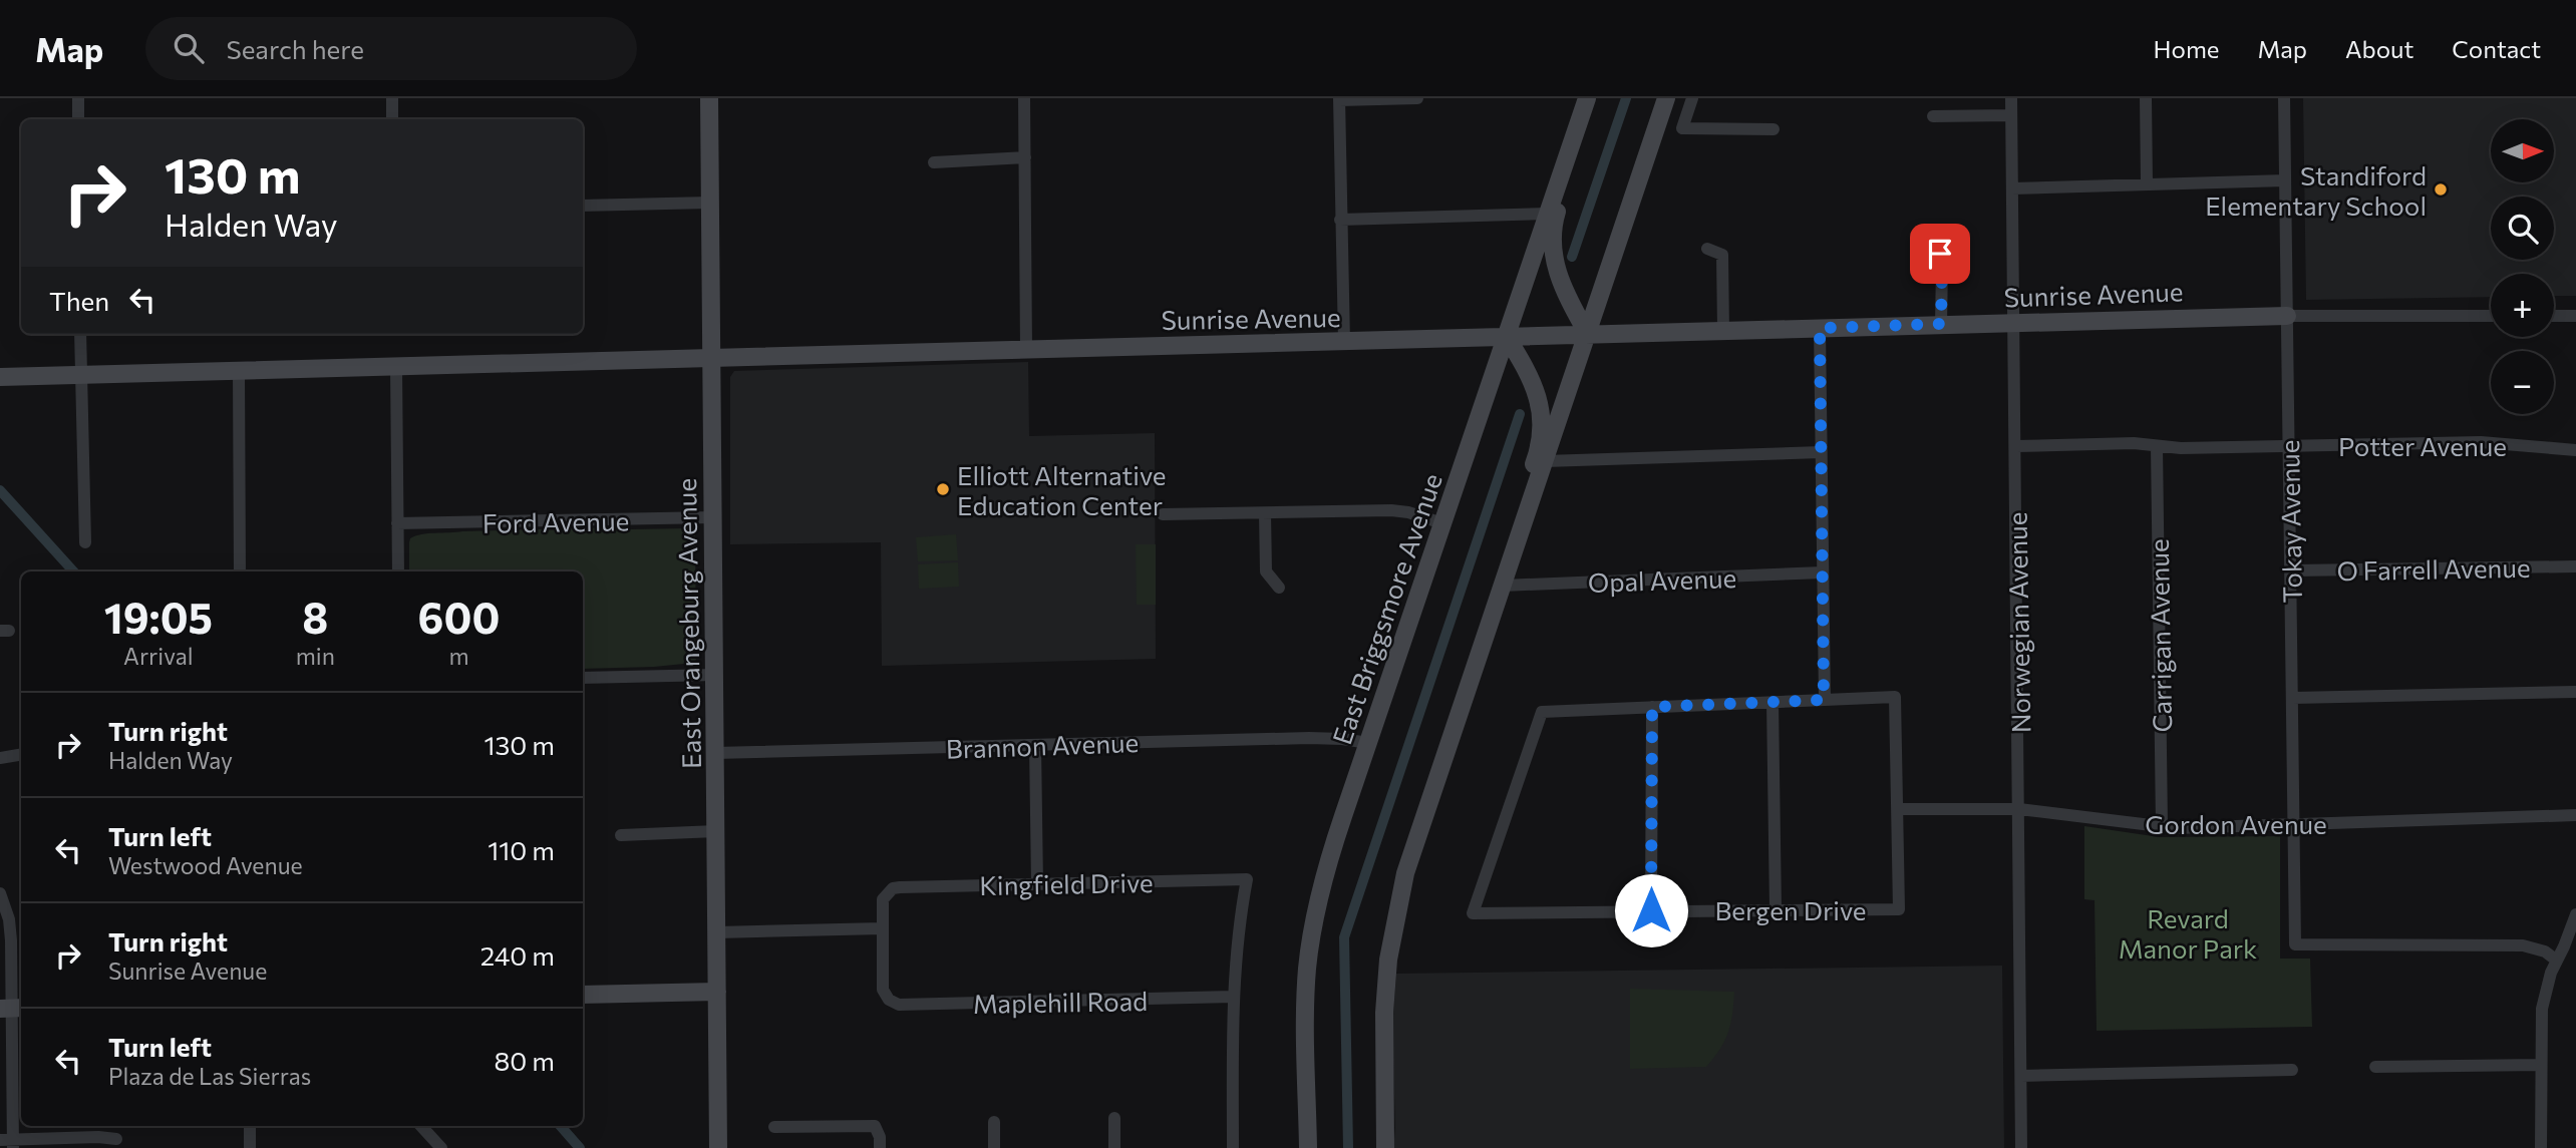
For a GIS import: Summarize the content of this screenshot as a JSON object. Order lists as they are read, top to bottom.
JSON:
{
  "streets": {
    "street": [
      "Sunrise Avenue",
      "Potter Avenue",
      "Ford Avenue",
      "Tokay Avenue",
      "O Farrell Avenue",
      "Opal Avenue",
      "East Briggsmore Avenue",
      "Norwegian Avenue",
      "East Orangeburg Avenue",
      "Carrigan Avenue",
      "Brannon Avenue",
      "Gordon Avenue",
      "Kingfield Drive",
      "Bergen Drive",
      "Maplehill Road"
    ]
  },
  "crossings": [
    ["Sunrise Avenue", "Tokay Avenue"],
    ["Sunrise Avenue", "East Briggsmore Avenue"],
    ["Sunrise Avenue", "Norwegian Avenue"],
    ["Sunrise Avenue", "East Orangeburg Avenue"],
    ["Potter Avenue", "Tokay Avenue"],
    ["Potter Avenue", "Norwegian Avenue"],
    ["Potter Avenue", "Carrigan Avenue"],
    ["Ford Avenue", "East Orangeburg Avenue"],
    ["Tokay Avenue", "O Farrell Avenue"],
    ["Tokay Avenue", "Gordon Avenue"],
    ["East Briggsmore Avenue", "Brannon Avenue"],
    ["Norwegian Avenue", "Gordon Avenue"],
    ["East Orangeburg Avenue", "Brannon Avenue"],
    ["Carrigan Avenue", "Gordon Avenue"],
    ["Gordon Avenue", "Bergen Drive"],
    ["Kingfield Drive", "Maplehill Road"]
  ],
  "parks": ["Revard Manor Park"],
  "places": ["Standiford Elementary School", "Elliott Alternative Education Center"],
  "north": "right",
  "page": {
    "header": "Map",
    "search": "Search here",
    "nav": [
      "Home",
      "Map",
      "About",
      "Contact"
    ],
    "map_buttons": ["+", "−"],
    "turn": ["130 m", "Halden Way"],
    "then": "Then",
    "eta": [
      "19:05",
      "Arrival",
      "8",
      "min",
      "600",
      "m"
    ],
    "list": [
      {
        "name": "Turn right",
        "note": "Halden Way",
        "value": "130 m"
      },
      {
        "name": "Turn left",
        "note": "Westwood Avenue",
        "value": "110 m"
      },
      {
        "name": "Turn right",
        "note": "Sunrise Avenue",
        "value": "240 m"
      },
      {
        "name": "Turn left",
        "note": "Plaza de Las Sierras",
        "value": "80 m"
      }
    ]
  }
}
